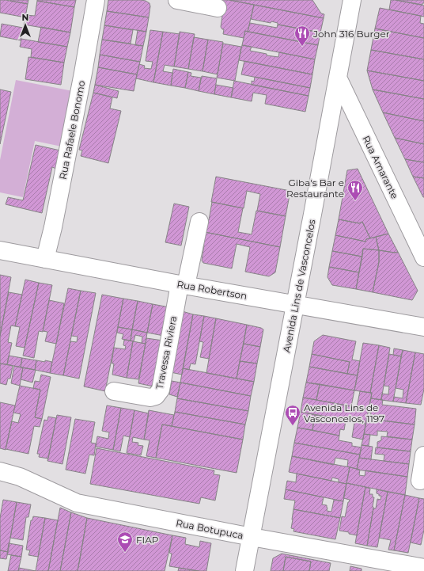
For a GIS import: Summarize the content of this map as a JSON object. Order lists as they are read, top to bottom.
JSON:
{
  "streets": {
    "street": [
      "Rua Rafaele Bonomo",
      "Rua Amarante",
      "Avenida Lins de Vasconcelos",
      "Rua Robertson",
      "Travessa Riviera",
      "Rua Botupuca"
    ]
  },
  "crossings": [
    ["Rua Rafaele Bonomo", "Rua Robertson"],
    ["Rua Amarante", "Avenida Lins de Vasconcelos"],
    ["Avenida Lins de Vasconcelos", "Rua Robertson"],
    ["Avenida Lins de Vasconcelos", "Rua Botupuca"],
    ["Rua Robertson", "Travessa Riviera"]
  ],
  "places": {
    "restaurant": ["John 316 Burger", "Giba's Bar e Restaurante"],
    "bus stop": ["Avenida Lins de Vasconcelos, 1197"],
    "school or university": ["FIAP"]
  },
  "north": "top"
}
